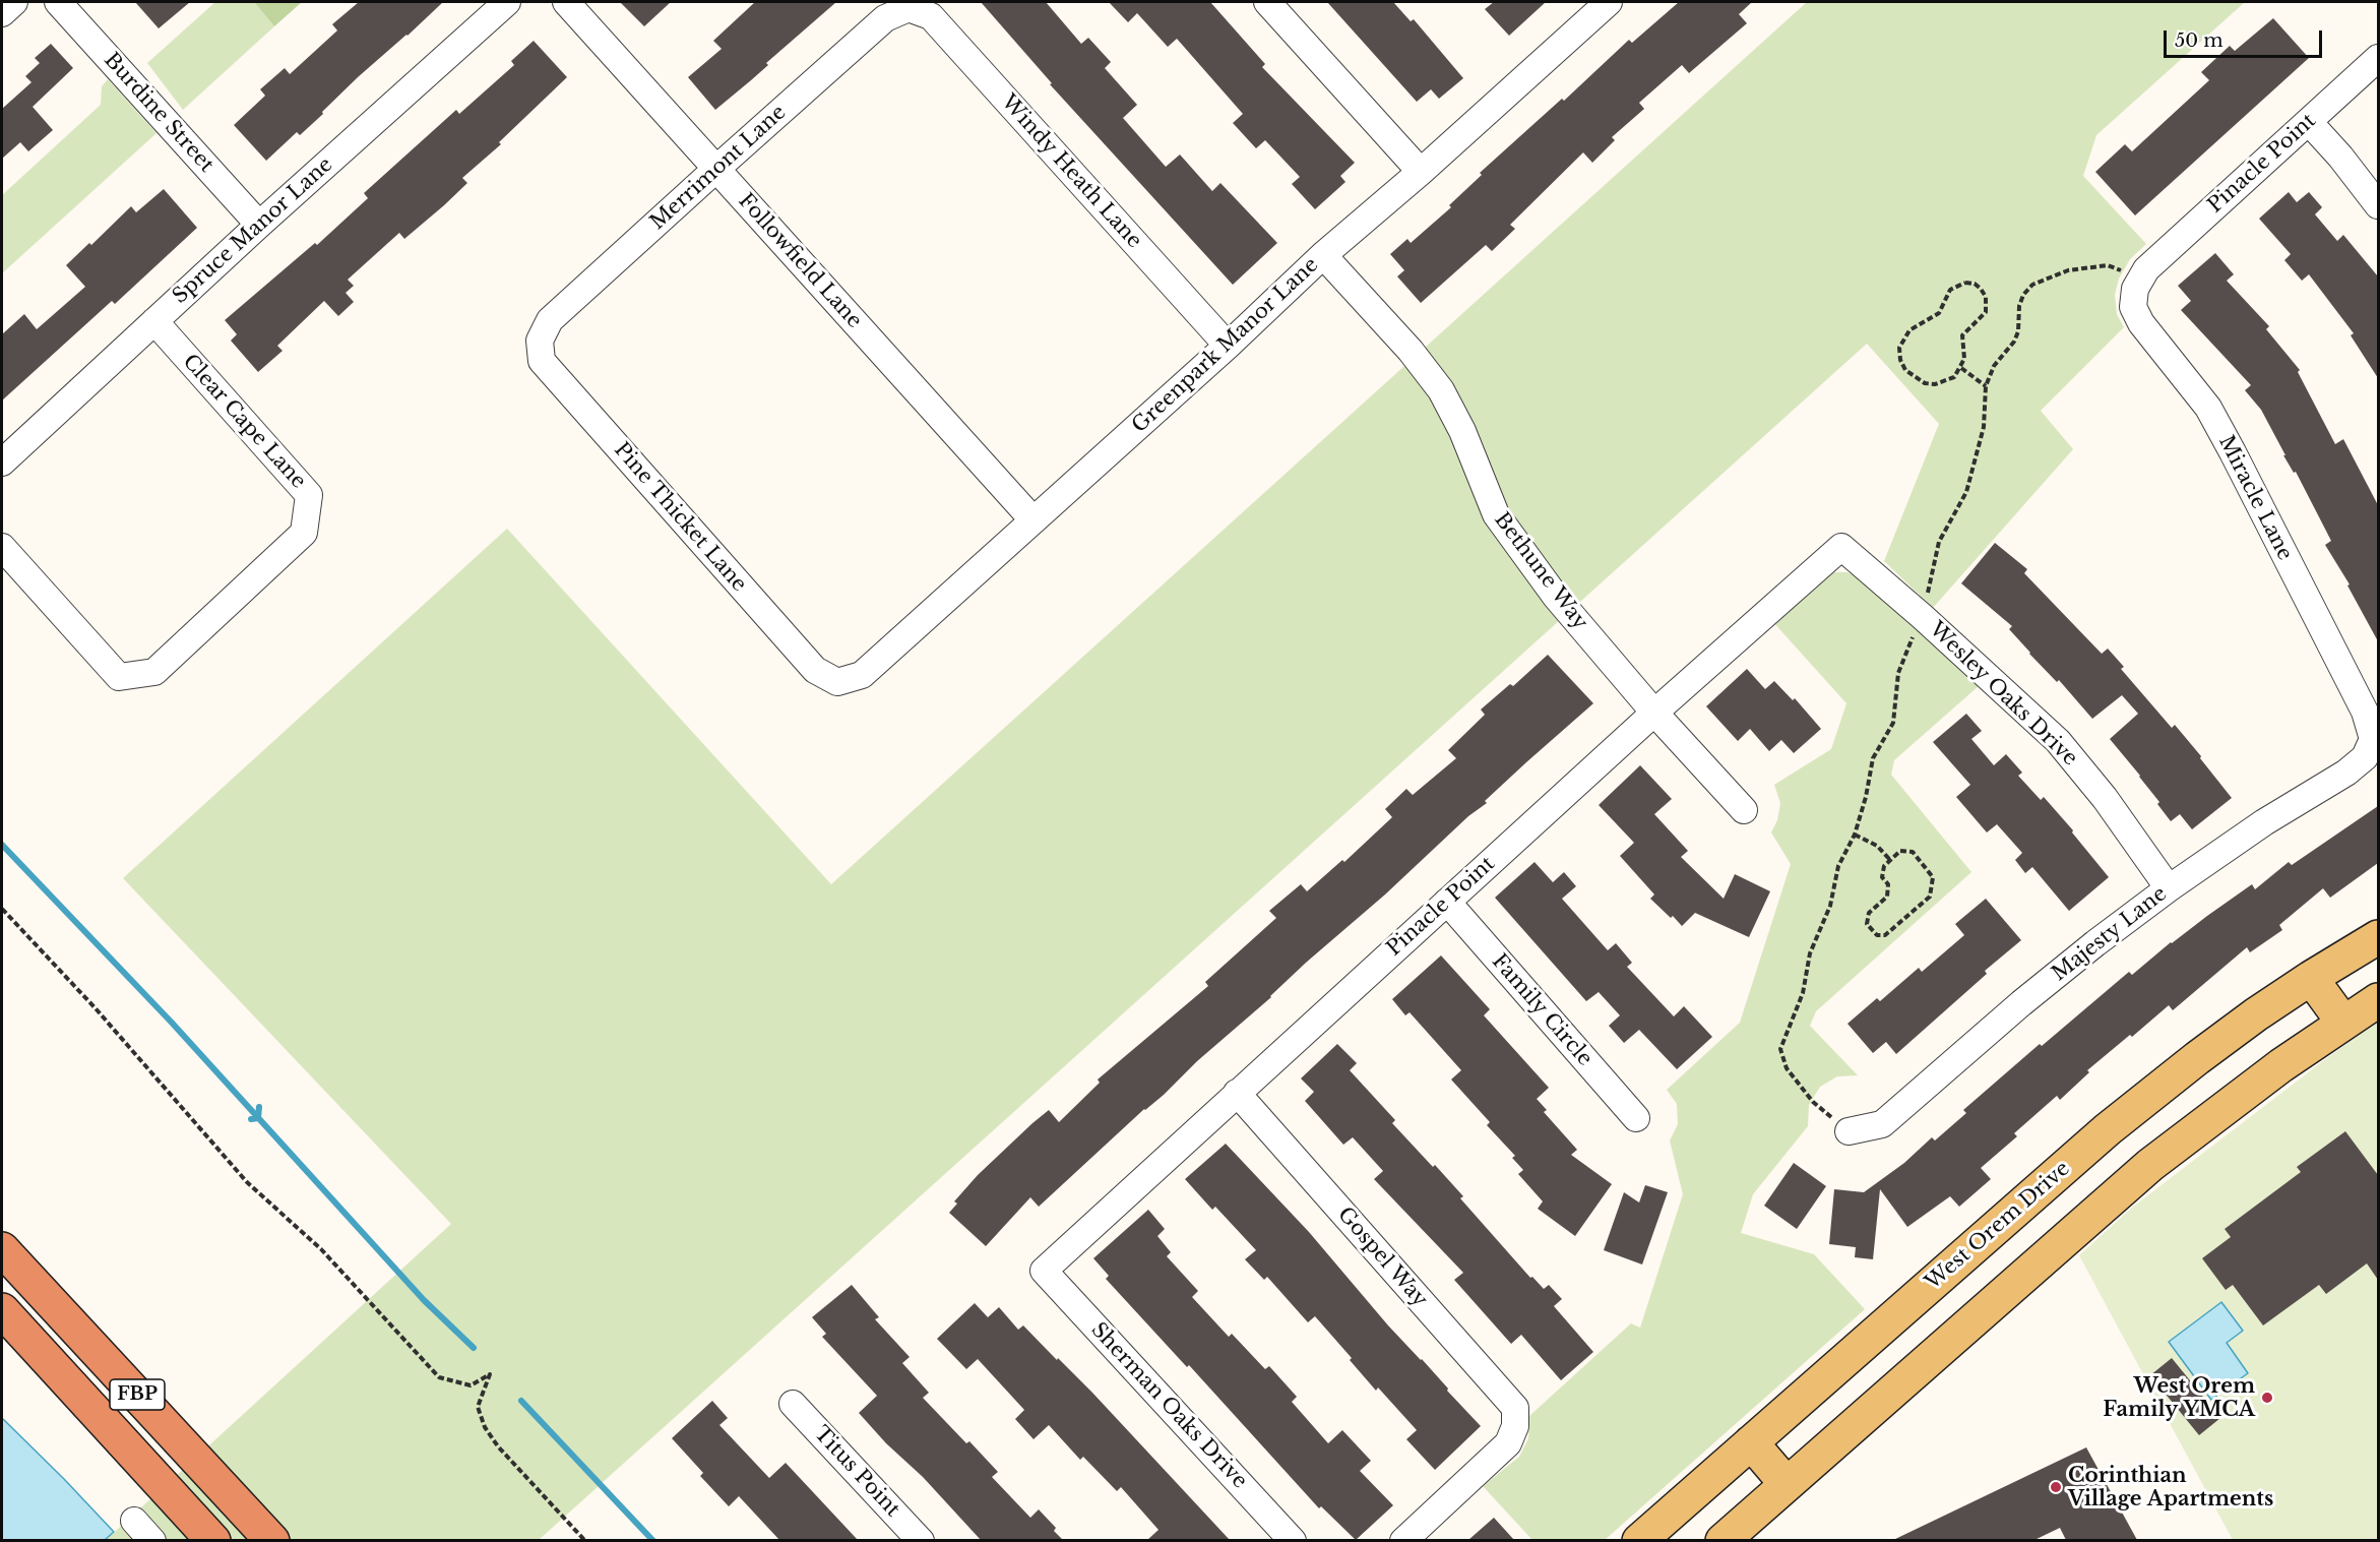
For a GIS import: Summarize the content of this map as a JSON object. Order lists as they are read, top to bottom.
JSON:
{
  "streets": {
    "highway": ["FBP"],
    "main road": ["West Orem Drive"],
    "street": [
      "Burdine Street",
      "Pinacle Point",
      "Merrimont Lane",
      "Windy Heath Lane",
      "Spruce Manor Lane",
      "Followfield Lane",
      "Greenpark Manor Lane",
      "Clear Cape Lane",
      "Miracle Lane",
      "Pine Thicket Lane",
      "Bethune Way",
      "Wesley Oaks Drive",
      "Majesty Lane",
      "Family Circle",
      "Gospel Way",
      "Sherman Oaks Drive",
      "Titus Point"
    ]
  },
  "crossings": [
    ["Burdine Street", "Spruce Manor Lane"],
    ["Pinacle Point", "Miracle Lane"],
    ["Pinacle Point", "Bethune Way"],
    ["Pinacle Point", "Wesley Oaks Drive"],
    ["Pinacle Point", "Family Circle"],
    ["Pinacle Point", "Gospel Way"],
    ["Pinacle Point", "Sherman Oaks Drive"],
    ["Merrimont Lane", "Windy Heath Lane"],
    ["Merrimont Lane", "Followfield Lane"],
    ["Merrimont Lane", "Pine Thicket Lane"],
    ["Windy Heath Lane", "Greenpark Manor Lane"],
    ["Spruce Manor Lane", "Clear Cape Lane"],
    ["Followfield Lane", "Greenpark Manor Lane"],
    ["Greenpark Manor Lane", "Pine Thicket Lane"],
    ["Greenpark Manor Lane", "Bethune Way"],
    ["Miracle Lane", "Majesty Lane"],
    ["Wesley Oaks Drive", "Majesty Lane"]
  ],
  "places": ["West Orem Family YMCA", "Corinthian Village Apartments"],
  "scale_bar": "50 m"
}
